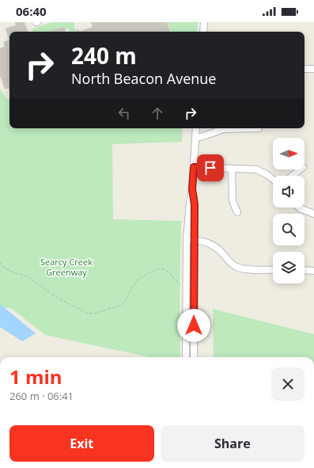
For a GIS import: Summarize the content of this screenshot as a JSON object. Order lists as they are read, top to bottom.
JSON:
{
  "parks": ["Searcy Creek Greenway"],
  "north": "right",
  "page": {
    "status": "06:40",
    "turn": ["240 m", "North Beacon Avenue"],
    "heading": ["1 min", "260 m · 06:41"],
    "buttons": ["Exit", "Share"]
  }
}
